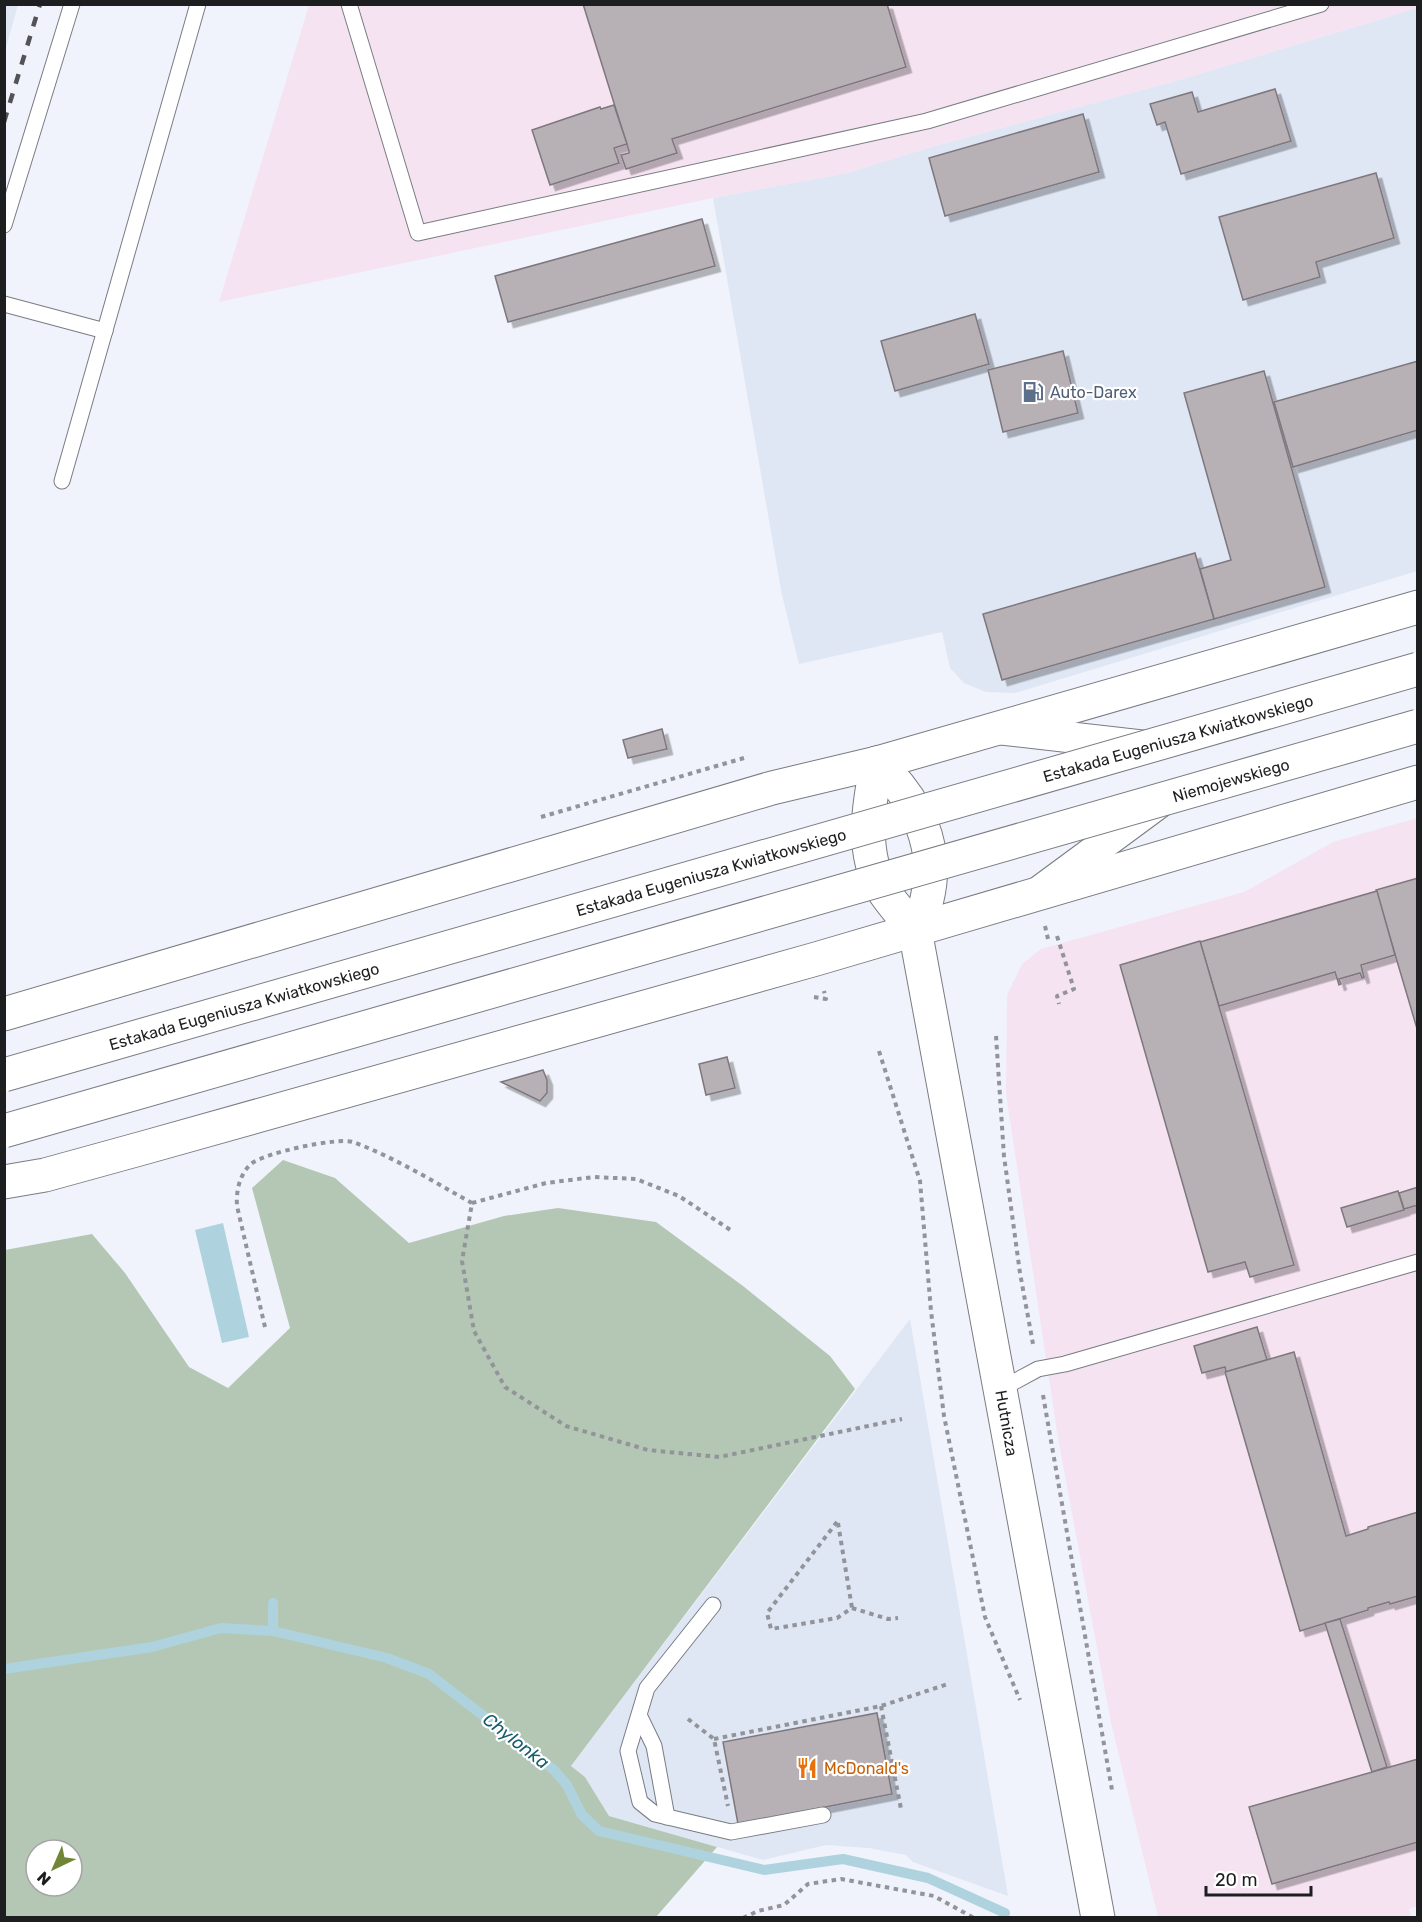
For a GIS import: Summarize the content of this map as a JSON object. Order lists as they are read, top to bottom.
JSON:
{
  "streets": {
    "main road": ["Estakada Eugeniusza Kwiatkowskiego", "Hutnicza"],
    "street": ["Niemojewskiego"]
  },
  "water": ["Chylonka"],
  "places": {
    "fuel station": ["Auto-Darex"],
    "restaurant": ["McDonald's"]
  },
  "scale_bar": "20 m",
  "north": "bottom left"
}
